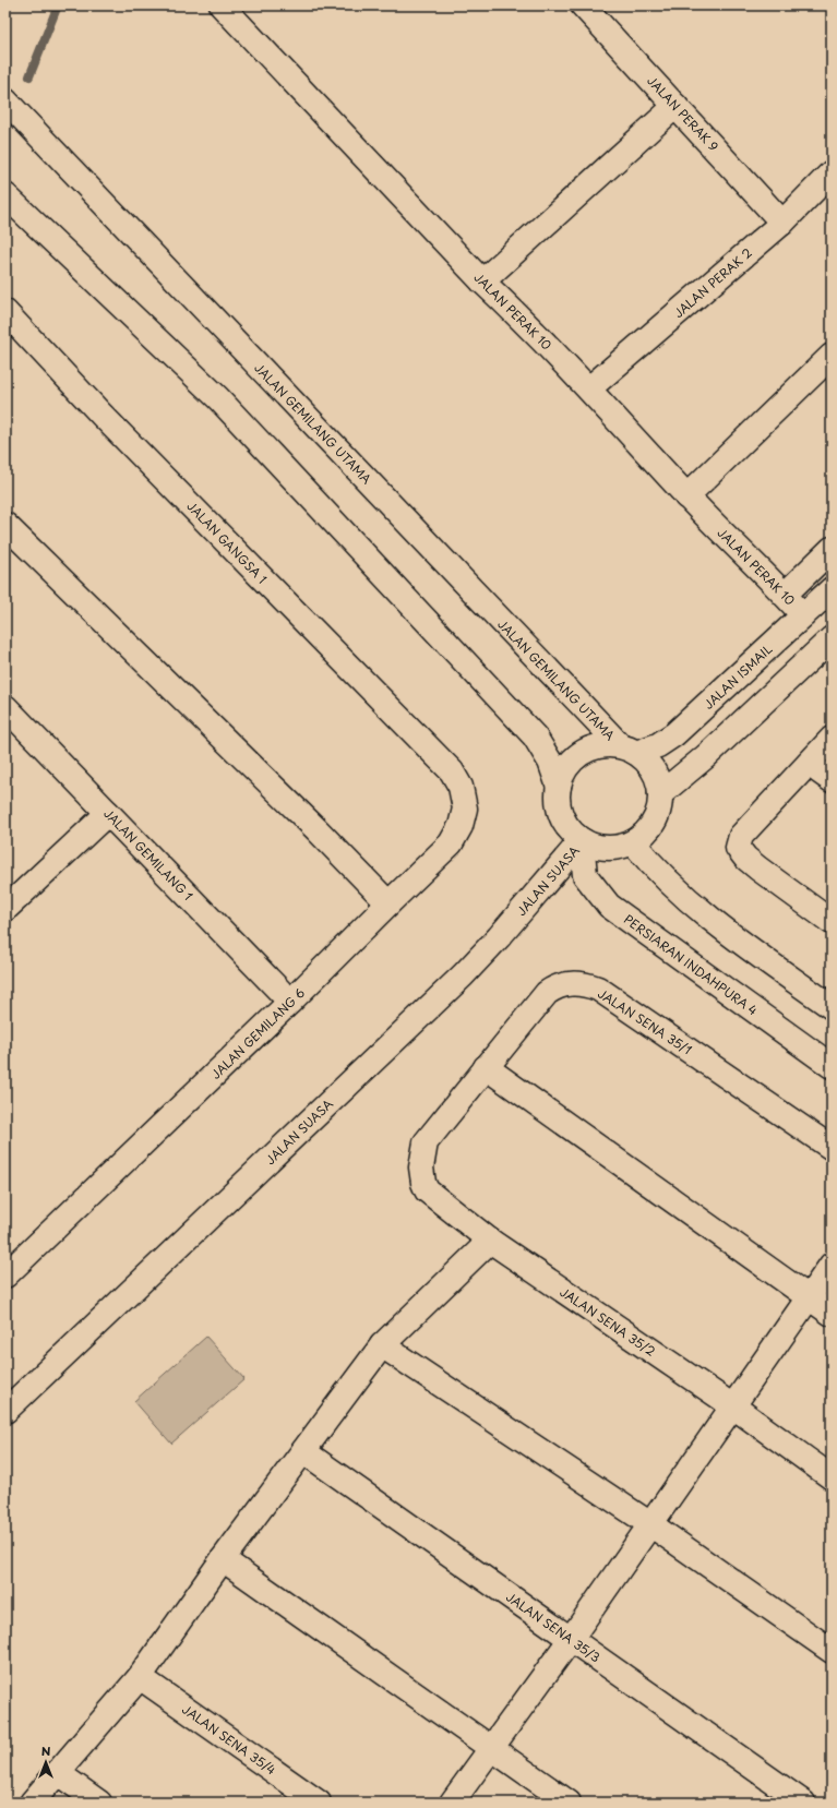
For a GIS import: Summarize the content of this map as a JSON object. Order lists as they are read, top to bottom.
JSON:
{
  "streets": {
    "street": [
      "JALAN PERAK 9",
      "JALAN PERAK 2",
      "JALAN PERAK 10",
      "JALAN GEMILANG UTAMA",
      "JALAN GANGSA 1",
      "JALAN ISMAIL",
      "JALAN GEMILANG 1",
      "JALAN SUASA",
      "PERSIARAN INDAHPURA 4",
      "JALAN SENA 35/1",
      "JALAN GEMILANG 6",
      "JALAN SENA 35/2",
      "JALAN SENA 35/3",
      "JALAN SENA 35/4"
    ]
  },
  "crossings": [
    ["JALAN PERAK 9", "JALAN PERAK 2"],
    ["JALAN PERAK 2", "JALAN PERAK 10"],
    ["JALAN PERAK 10", "JALAN ISMAIL"],
    ["JALAN GEMILANG UTAMA", "JALAN ISMAIL"],
    ["JALAN GEMILANG UTAMA", "JALAN SUASA"],
    ["JALAN GEMILANG UTAMA", "PERSIARAN INDAHPURA 4"],
    ["JALAN GANGSA 1", "JALAN GEMILANG 6"],
    ["JALAN ISMAIL", "JALAN SUASA"],
    ["JALAN ISMAIL", "PERSIARAN INDAHPURA 4"],
    ["JALAN GEMILANG 1", "JALAN GEMILANG 6"],
    ["JALAN SUASA", "PERSIARAN INDAHPURA 4"],
    ["JALAN SENA 35/1", "JALAN SENA 35/2"]
  ],
  "north": "top"
}
